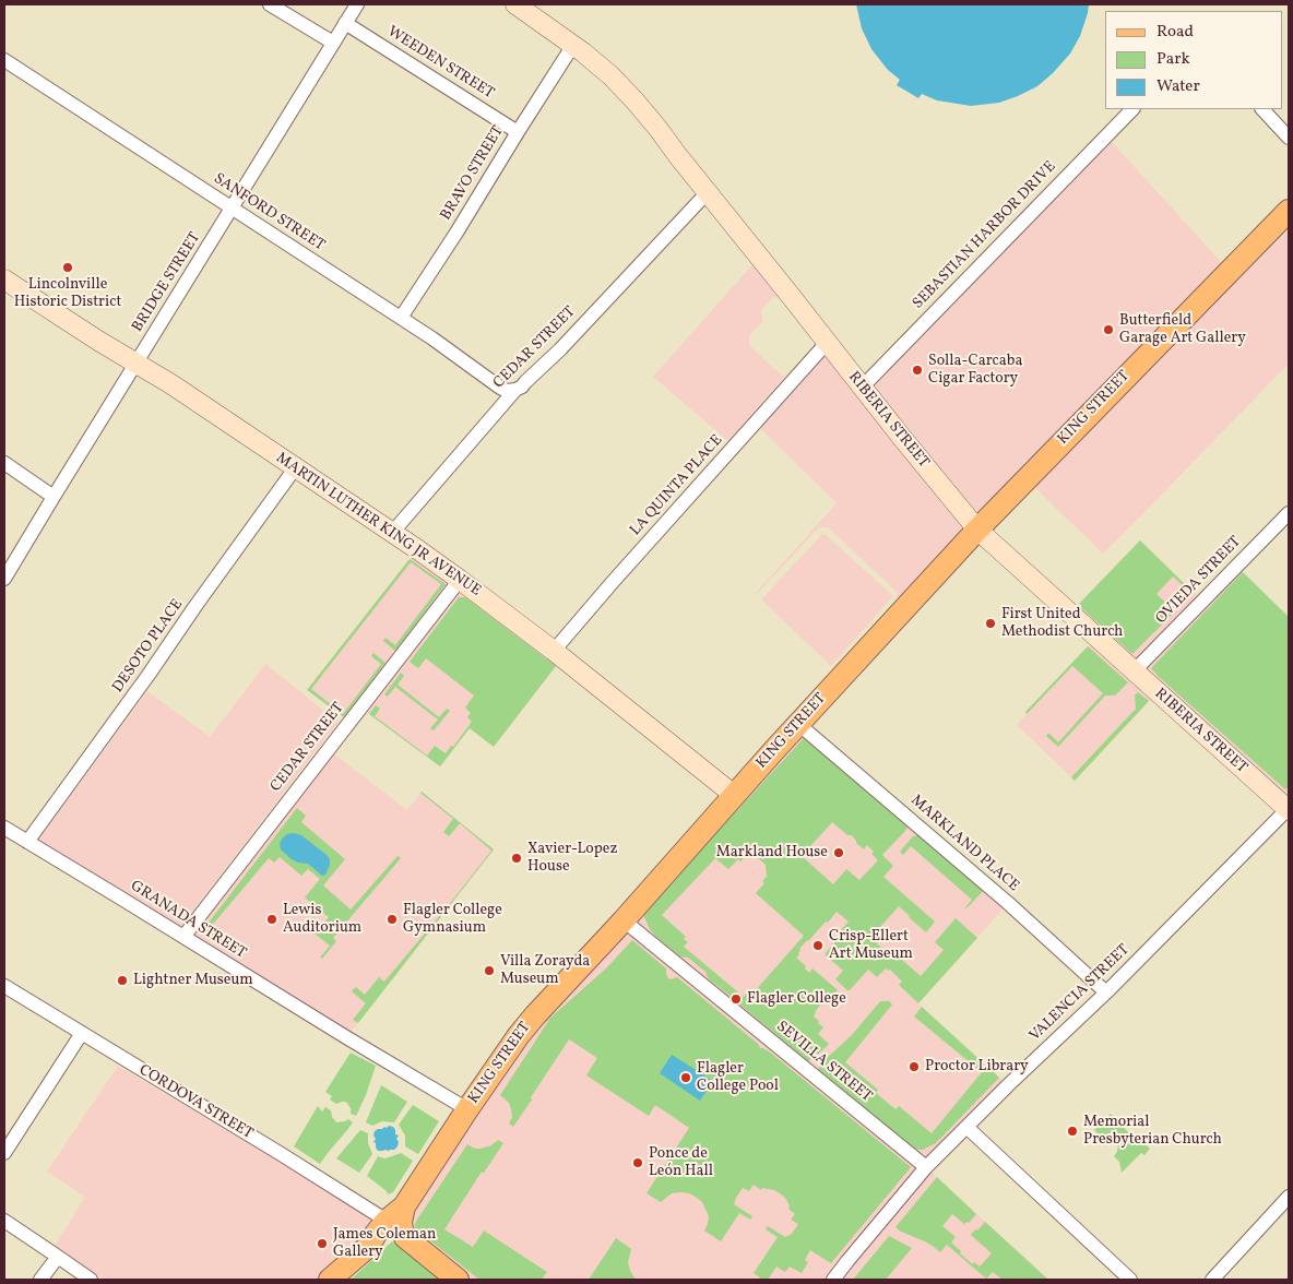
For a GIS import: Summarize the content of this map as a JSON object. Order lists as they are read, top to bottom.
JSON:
{
  "streets": {
    "main road": ["KING STREET"],
    "street": [
      "WEEDEN STREET",
      "BRAVO STREET",
      "SANFORD STREET",
      "SEBASTIAN HARBOR DRIVE",
      "BRIDGE STREET",
      "CEDAR STREET",
      "RIBERIA STREET",
      "LA QUINTA PLACE",
      "MARTIN LUTHER KING JR AVENUE",
      "OVIEDA STREET",
      "DESOTO PLACE",
      "MARKLAND PLACE",
      "GRANADA STREET",
      "VALENCIA STREET",
      "SEVILLA STREET",
      "CORDOVA STREET"
    ]
  },
  "crossings": [
    ["WEEDEN STREET", "BRAVO STREET"],
    ["WEEDEN STREET", "BRIDGE STREET"],
    ["BRAVO STREET", "SANFORD STREET"],
    ["BRAVO STREET", "RIBERIA STREET"],
    ["SANFORD STREET", "BRIDGE STREET"],
    ["SANFORD STREET", "CEDAR STREET"],
    ["SEBASTIAN HARBOR DRIVE", "RIBERIA STREET"],
    ["BRIDGE STREET", "MARTIN LUTHER KING JR AVENUE"],
    ["CEDAR STREET", "RIBERIA STREET"],
    ["CEDAR STREET", "MARTIN LUTHER KING JR AVENUE"],
    ["CEDAR STREET", "GRANADA STREET"],
    ["KING STREET", "RIBERIA STREET"],
    ["KING STREET", "MARTIN LUTHER KING JR AVENUE"],
    ["KING STREET", "MARKLAND PLACE"],
    ["KING STREET", "GRANADA STREET"],
    ["KING STREET", "SEVILLA STREET"],
    ["KING STREET", "CORDOVA STREET"],
    ["RIBERIA STREET", "LA QUINTA PLACE"],
    ["RIBERIA STREET", "OVIEDA STREET"],
    ["RIBERIA STREET", "VALENCIA STREET"],
    ["LA QUINTA PLACE", "MARTIN LUTHER KING JR AVENUE"],
    ["MARTIN LUTHER KING JR AVENUE", "DESOTO PLACE"],
    ["DESOTO PLACE", "GRANADA STREET"],
    ["MARKLAND PLACE", "VALENCIA STREET"],
    ["VALENCIA STREET", "SEVILLA STREET"]
  ],
  "places": [
    "Lincolnville Historic District",
    "Butterfield Garage Art Gallery",
    "Solla-Carcaba Cigar Factory",
    "First United Methodist Church",
    "Markland House",
    "Xavier-Lopez House",
    "Lewis Auditorium",
    "Flagler College Gymnasium",
    "Crisp-Ellert Art Museum",
    "Villa Zorayda Museum",
    "Lightner Museum",
    "Flagler College",
    "Proctor Library",
    "Flagler College Pool",
    "Memorial Presbyterian Church",
    "Ponce de León Hall",
    "James Coleman Gallery"
  ],
  "legend": ["Road", "Park", "Water"]
}
